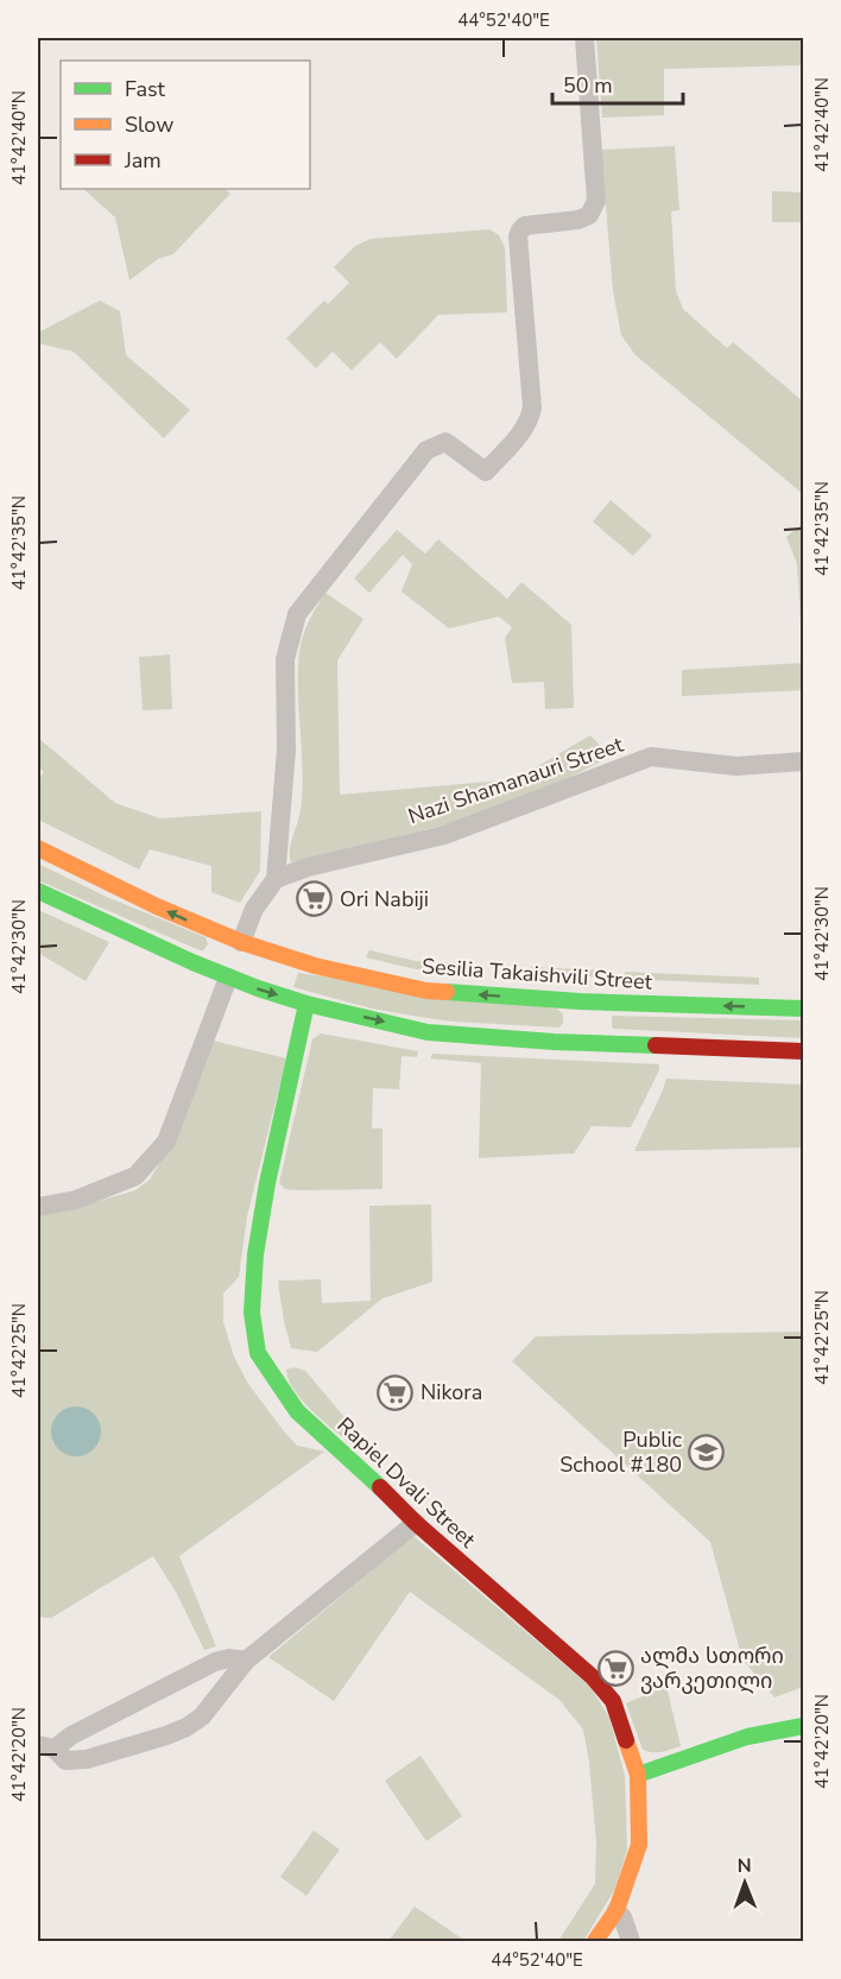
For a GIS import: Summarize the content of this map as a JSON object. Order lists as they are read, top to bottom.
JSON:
{
  "streets": {
    "main road": ["Sesilia Takaishvili Street", "Rapiel Dvali Street"],
    "street": ["Nazi Shamanauri Street"]
  },
  "crossings": [
    ["Sesilia Takaishvili Street", "Rapiel Dvali Street"]
  ],
  "places": {
    "supermarket": ["Ori Nabiji", "Nikora", "ალმა სთორი ვარკეთილი"],
    "school or university": ["Public School #180"]
  },
  "legend": ["Fast", "Slow", "Jam"],
  "scale_bar": "50 m",
  "north": "top",
  "coordinates": [
    "44°52'40\"E",
    "41°42'40\"N",
    "41°42'35\"N",
    "41°42'30\"N",
    "41°42'25\"N",
    "41°42'20\"N"
  ]
}
